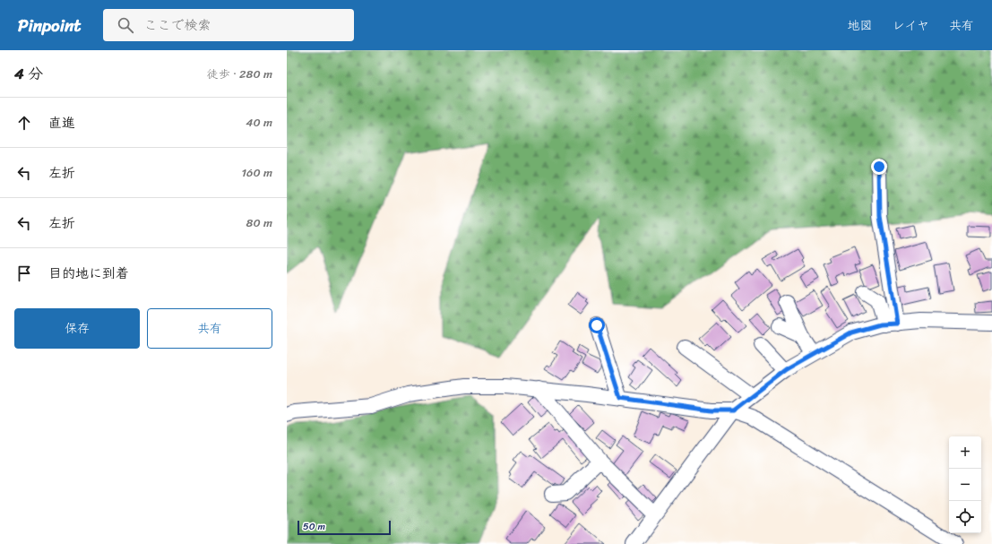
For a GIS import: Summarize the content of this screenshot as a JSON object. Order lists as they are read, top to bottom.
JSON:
{
  "scale_bar": "50 m",
  "page": {
    "header": "Pinpoint",
    "search": "ここで検索",
    "nav": ["地図", "レイヤ", "共有"],
    "heading": ["4 分", "徒歩 · 280 m"],
    "list": [
      ["直進", "40 m"],
      ["左折", "160 m"],
      ["左折", "80 m"],
      "目的地に到着"
    ],
    "buttons": ["保存", "共有"],
    "map_buttons": ["+", "−"],
    "scale": "50 m"
  }
}
